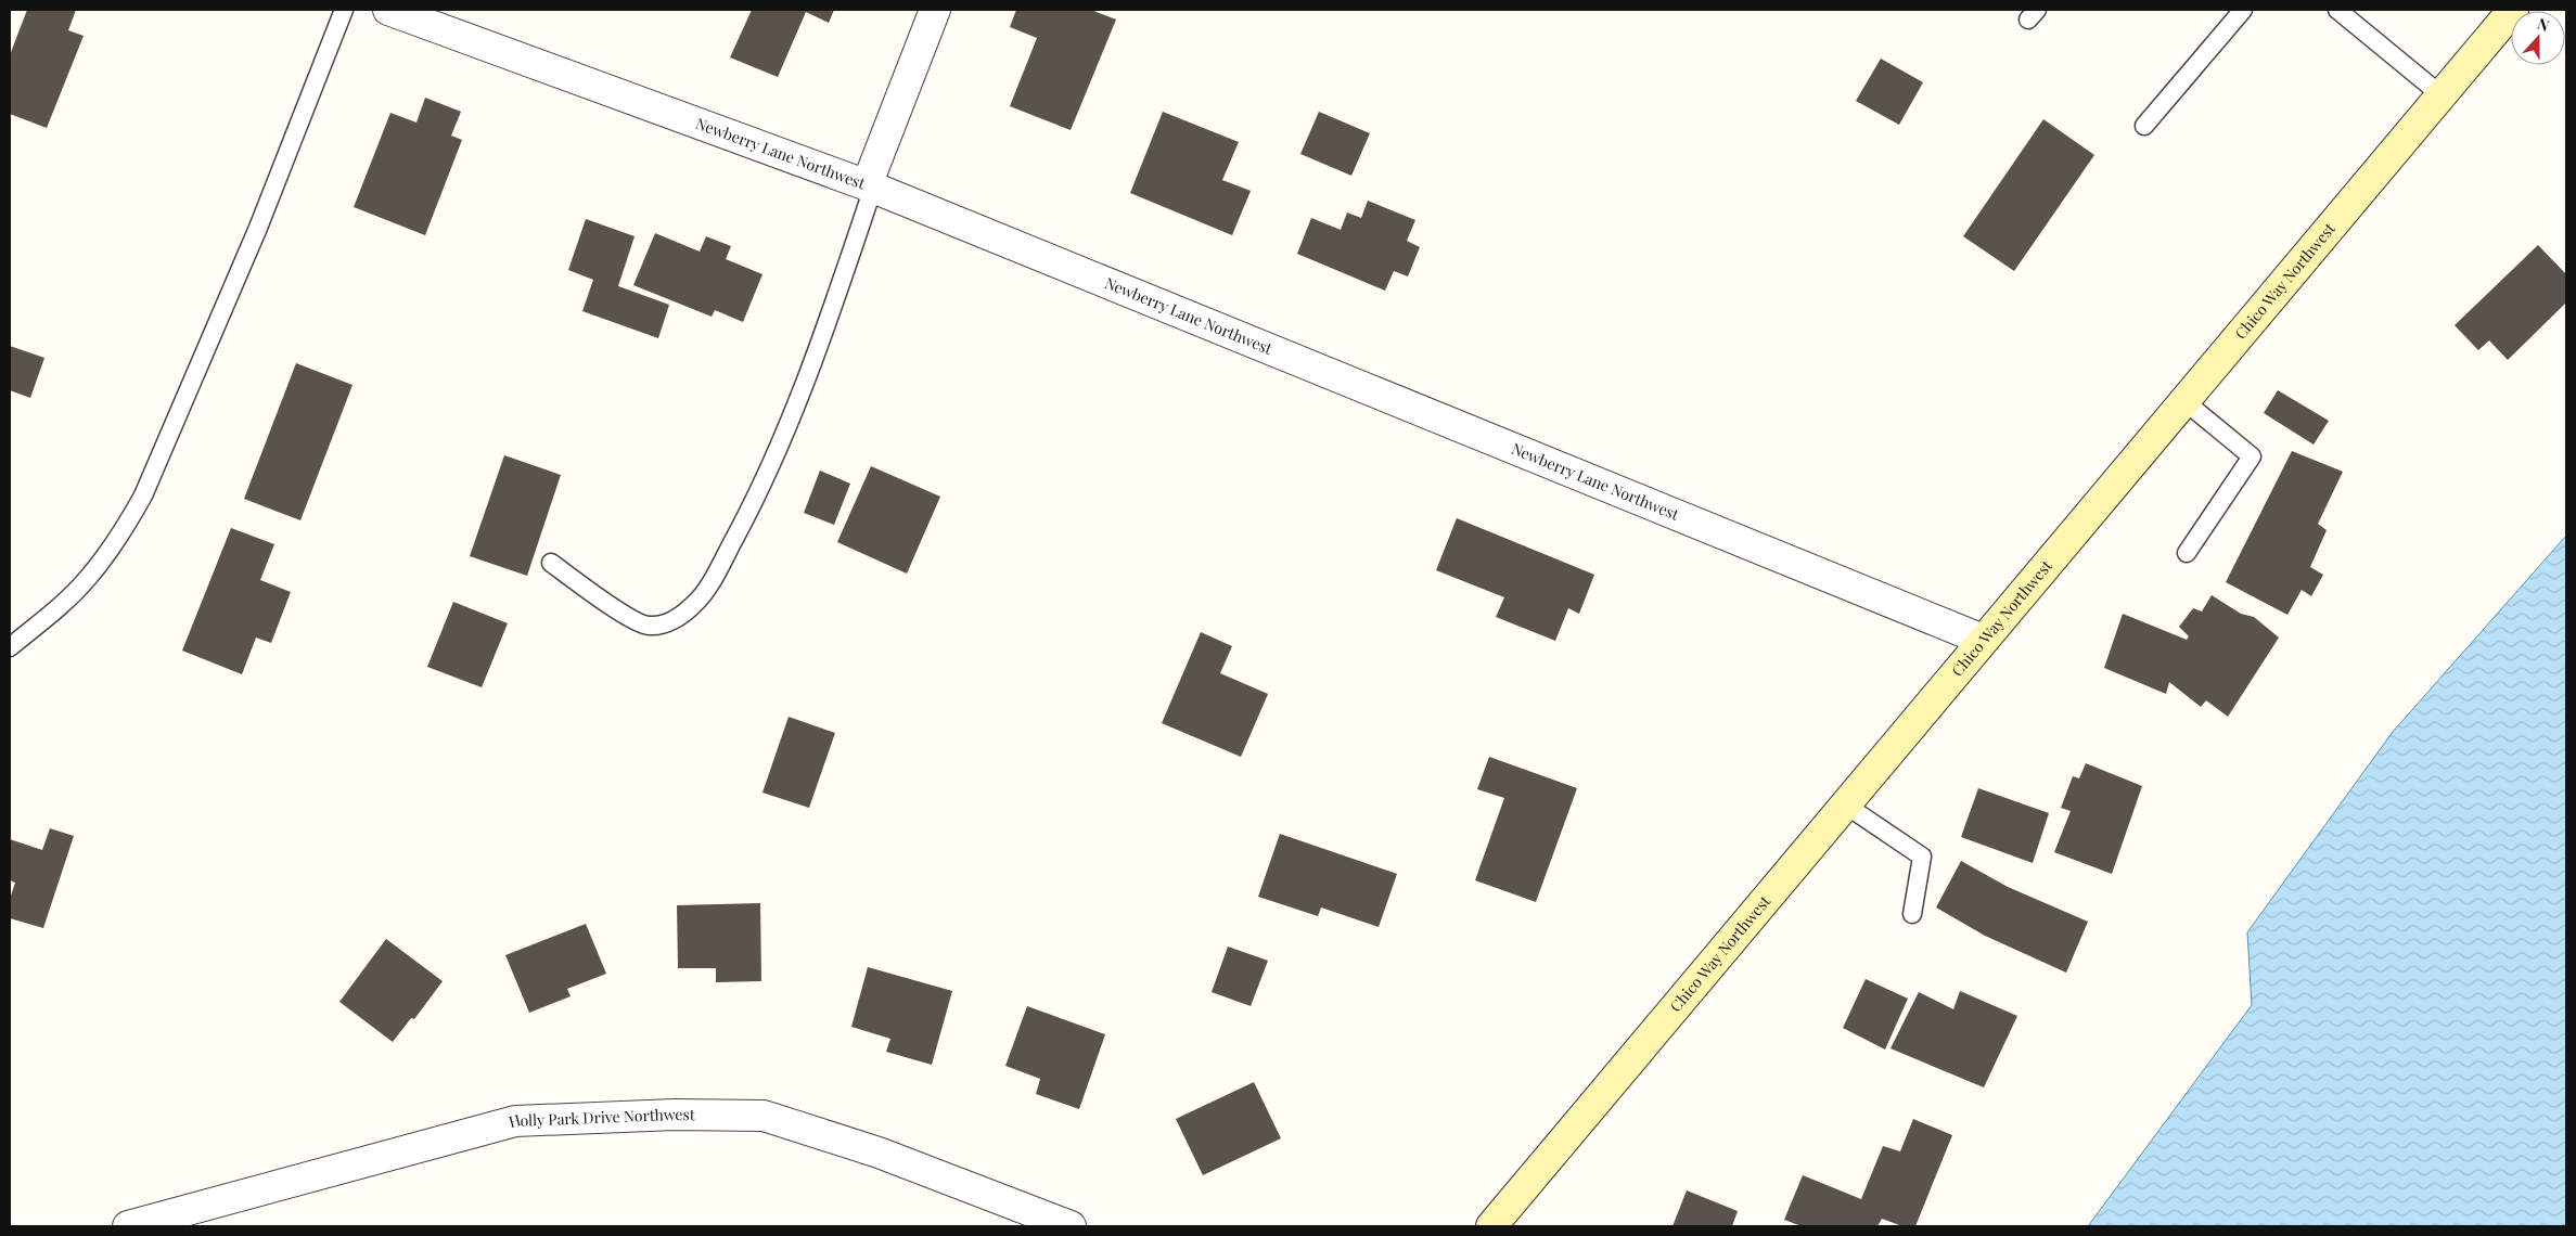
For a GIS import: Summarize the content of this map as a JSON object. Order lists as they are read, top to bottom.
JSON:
{
  "streets": {
    "main road": ["Chico Way Northwest"],
    "street": ["Newberry Lane Northwest", "Holly Park Drive Northwest"]
  },
  "crossings": [
    ["Newberry Lane Northwest", "Chico Way Northwest"]
  ],
  "north": "top"
}
